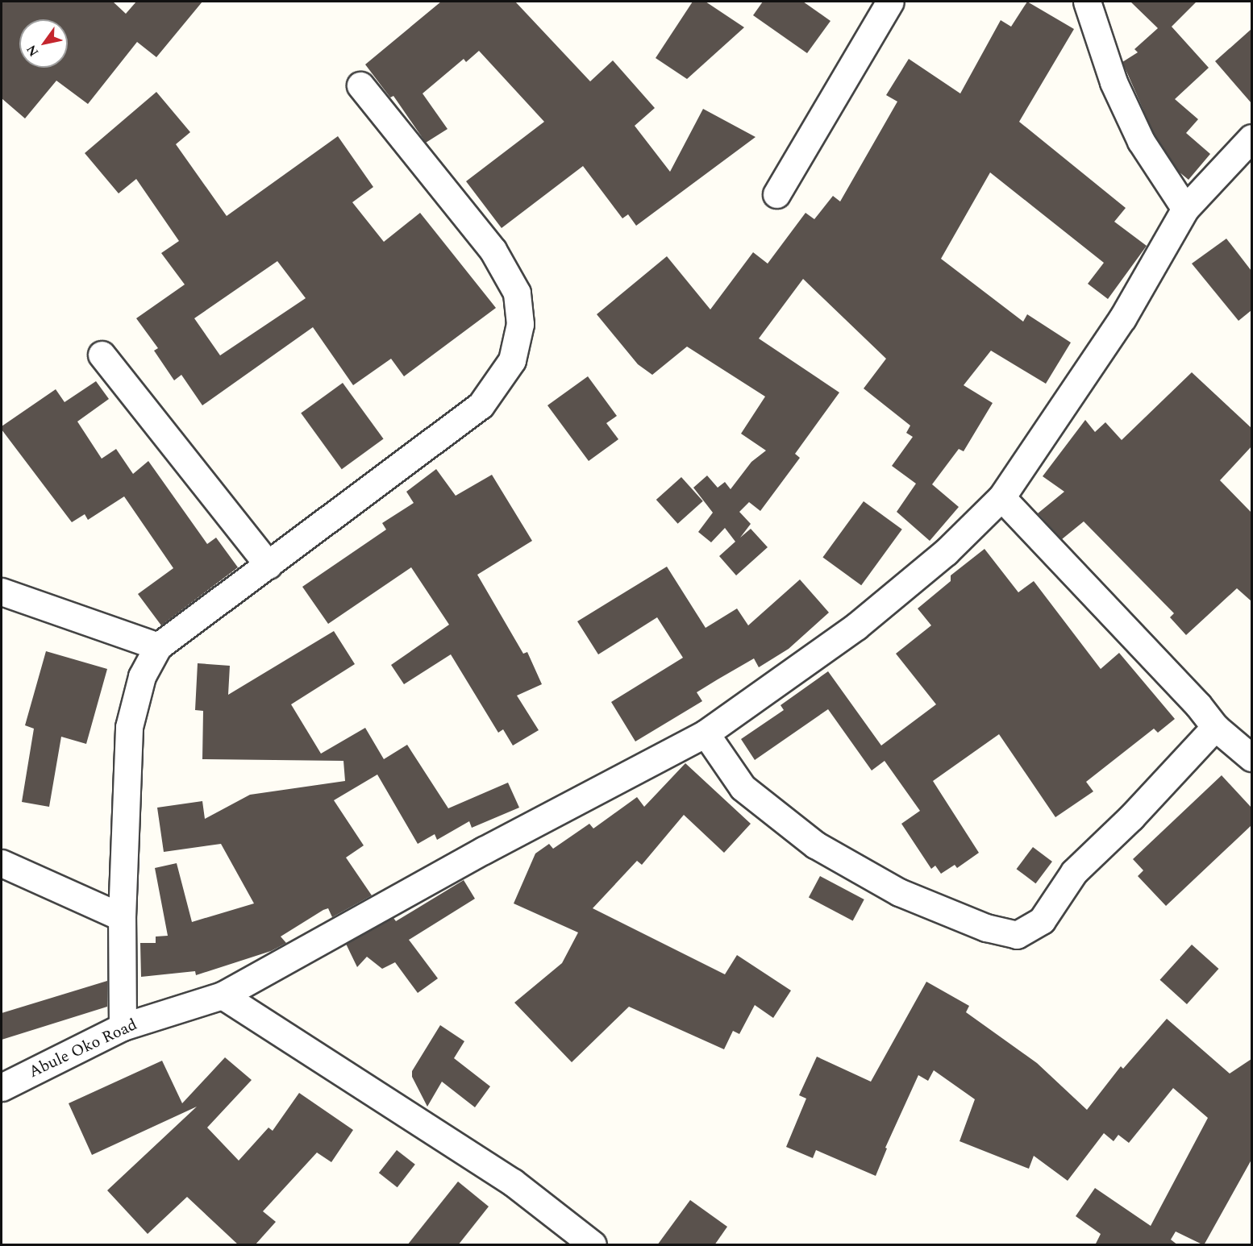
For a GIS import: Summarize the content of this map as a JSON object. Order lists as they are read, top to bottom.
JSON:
{
  "streets": {
    "street": ["Abule Oko Road"]
  },
  "north": "bottom left"
}
